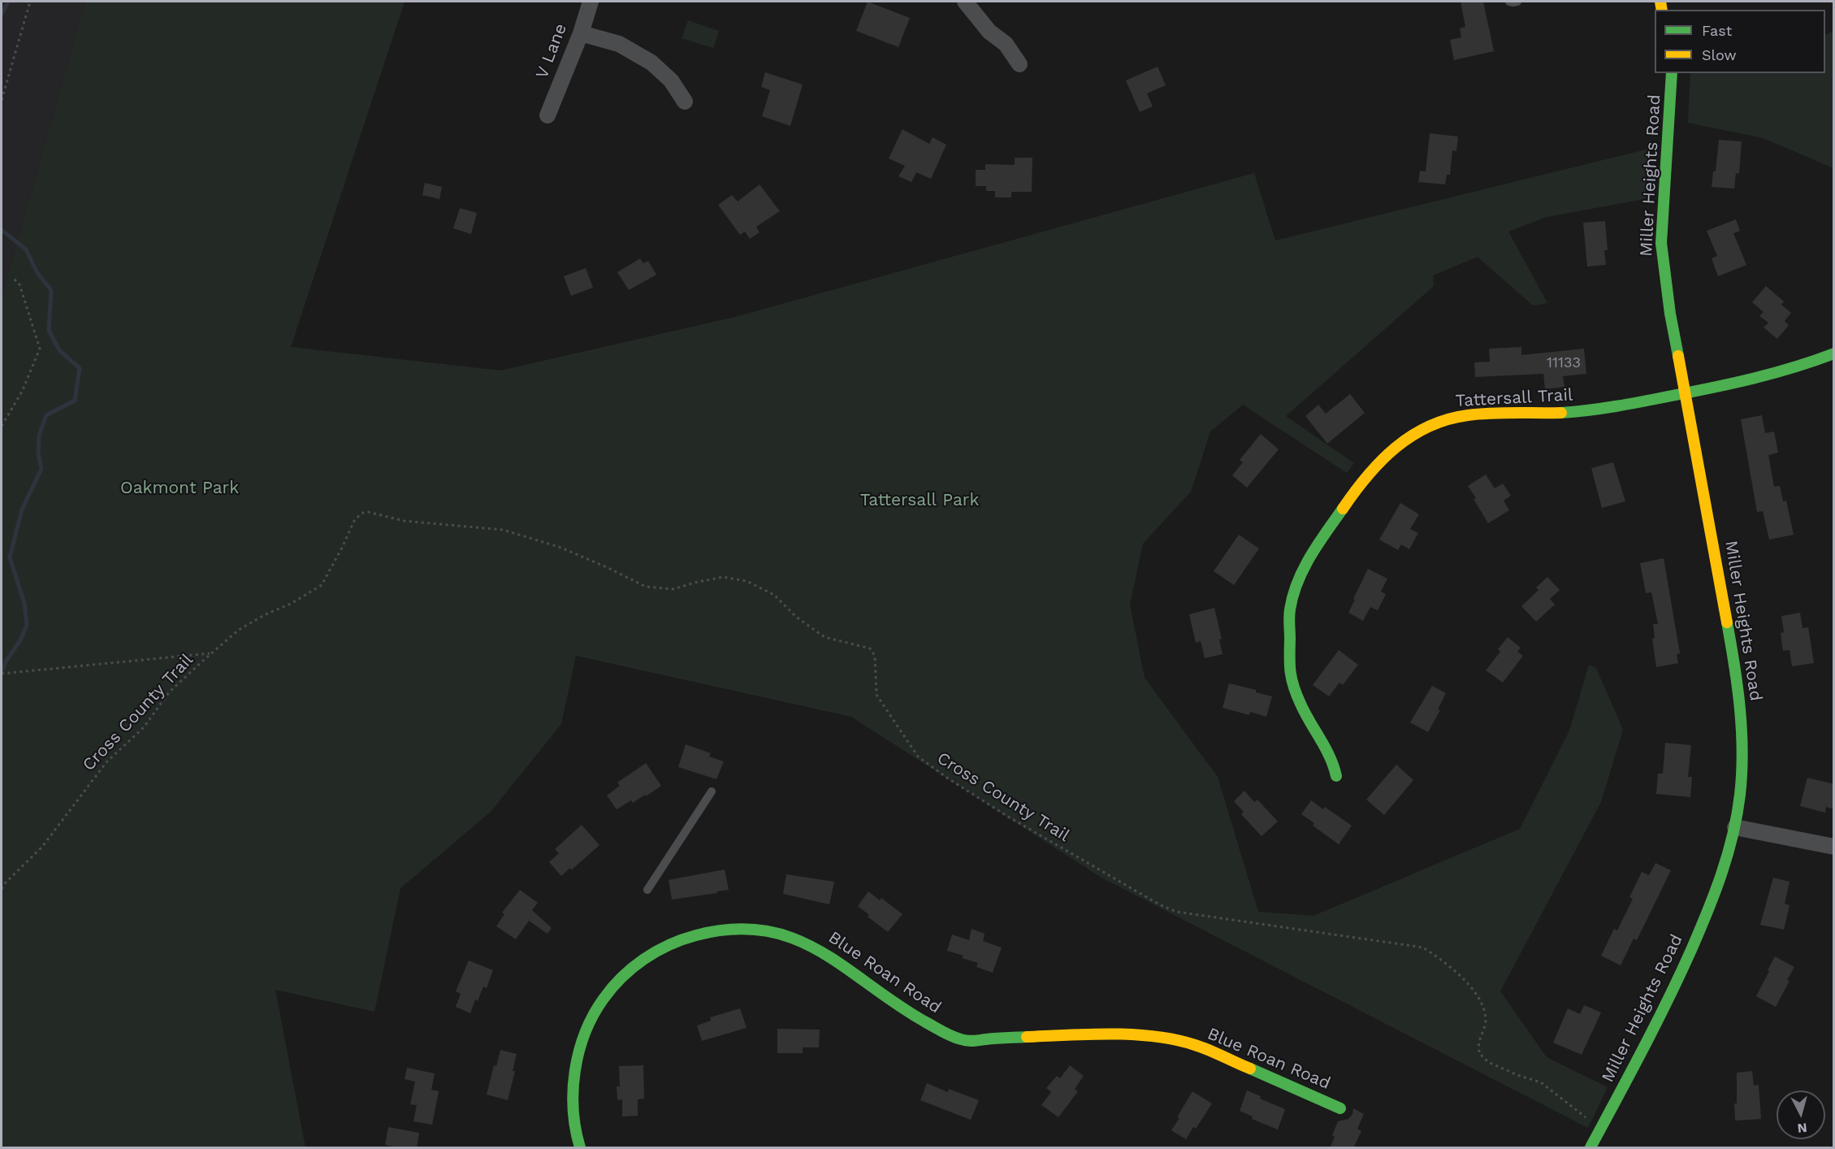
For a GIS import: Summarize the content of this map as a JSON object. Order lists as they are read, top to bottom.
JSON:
{
  "streets": {
    "street": [
      "V Lane",
      "Miller Heights Road",
      "Tattersall Trail",
      "Blue Roan Road"
    ],
    "path": ["Cross County Trail"]
  },
  "crossings": [
    ["Miller Heights Road", "Tattersall Trail"],
    ["Miller Heights Road", "Cross County Trail"]
  ],
  "parks": ["Oakmont Park", "Tattersall Park"],
  "house_numbers": ["11133"],
  "legend": ["Fast", "Slow"],
  "north": "bottom"
}
